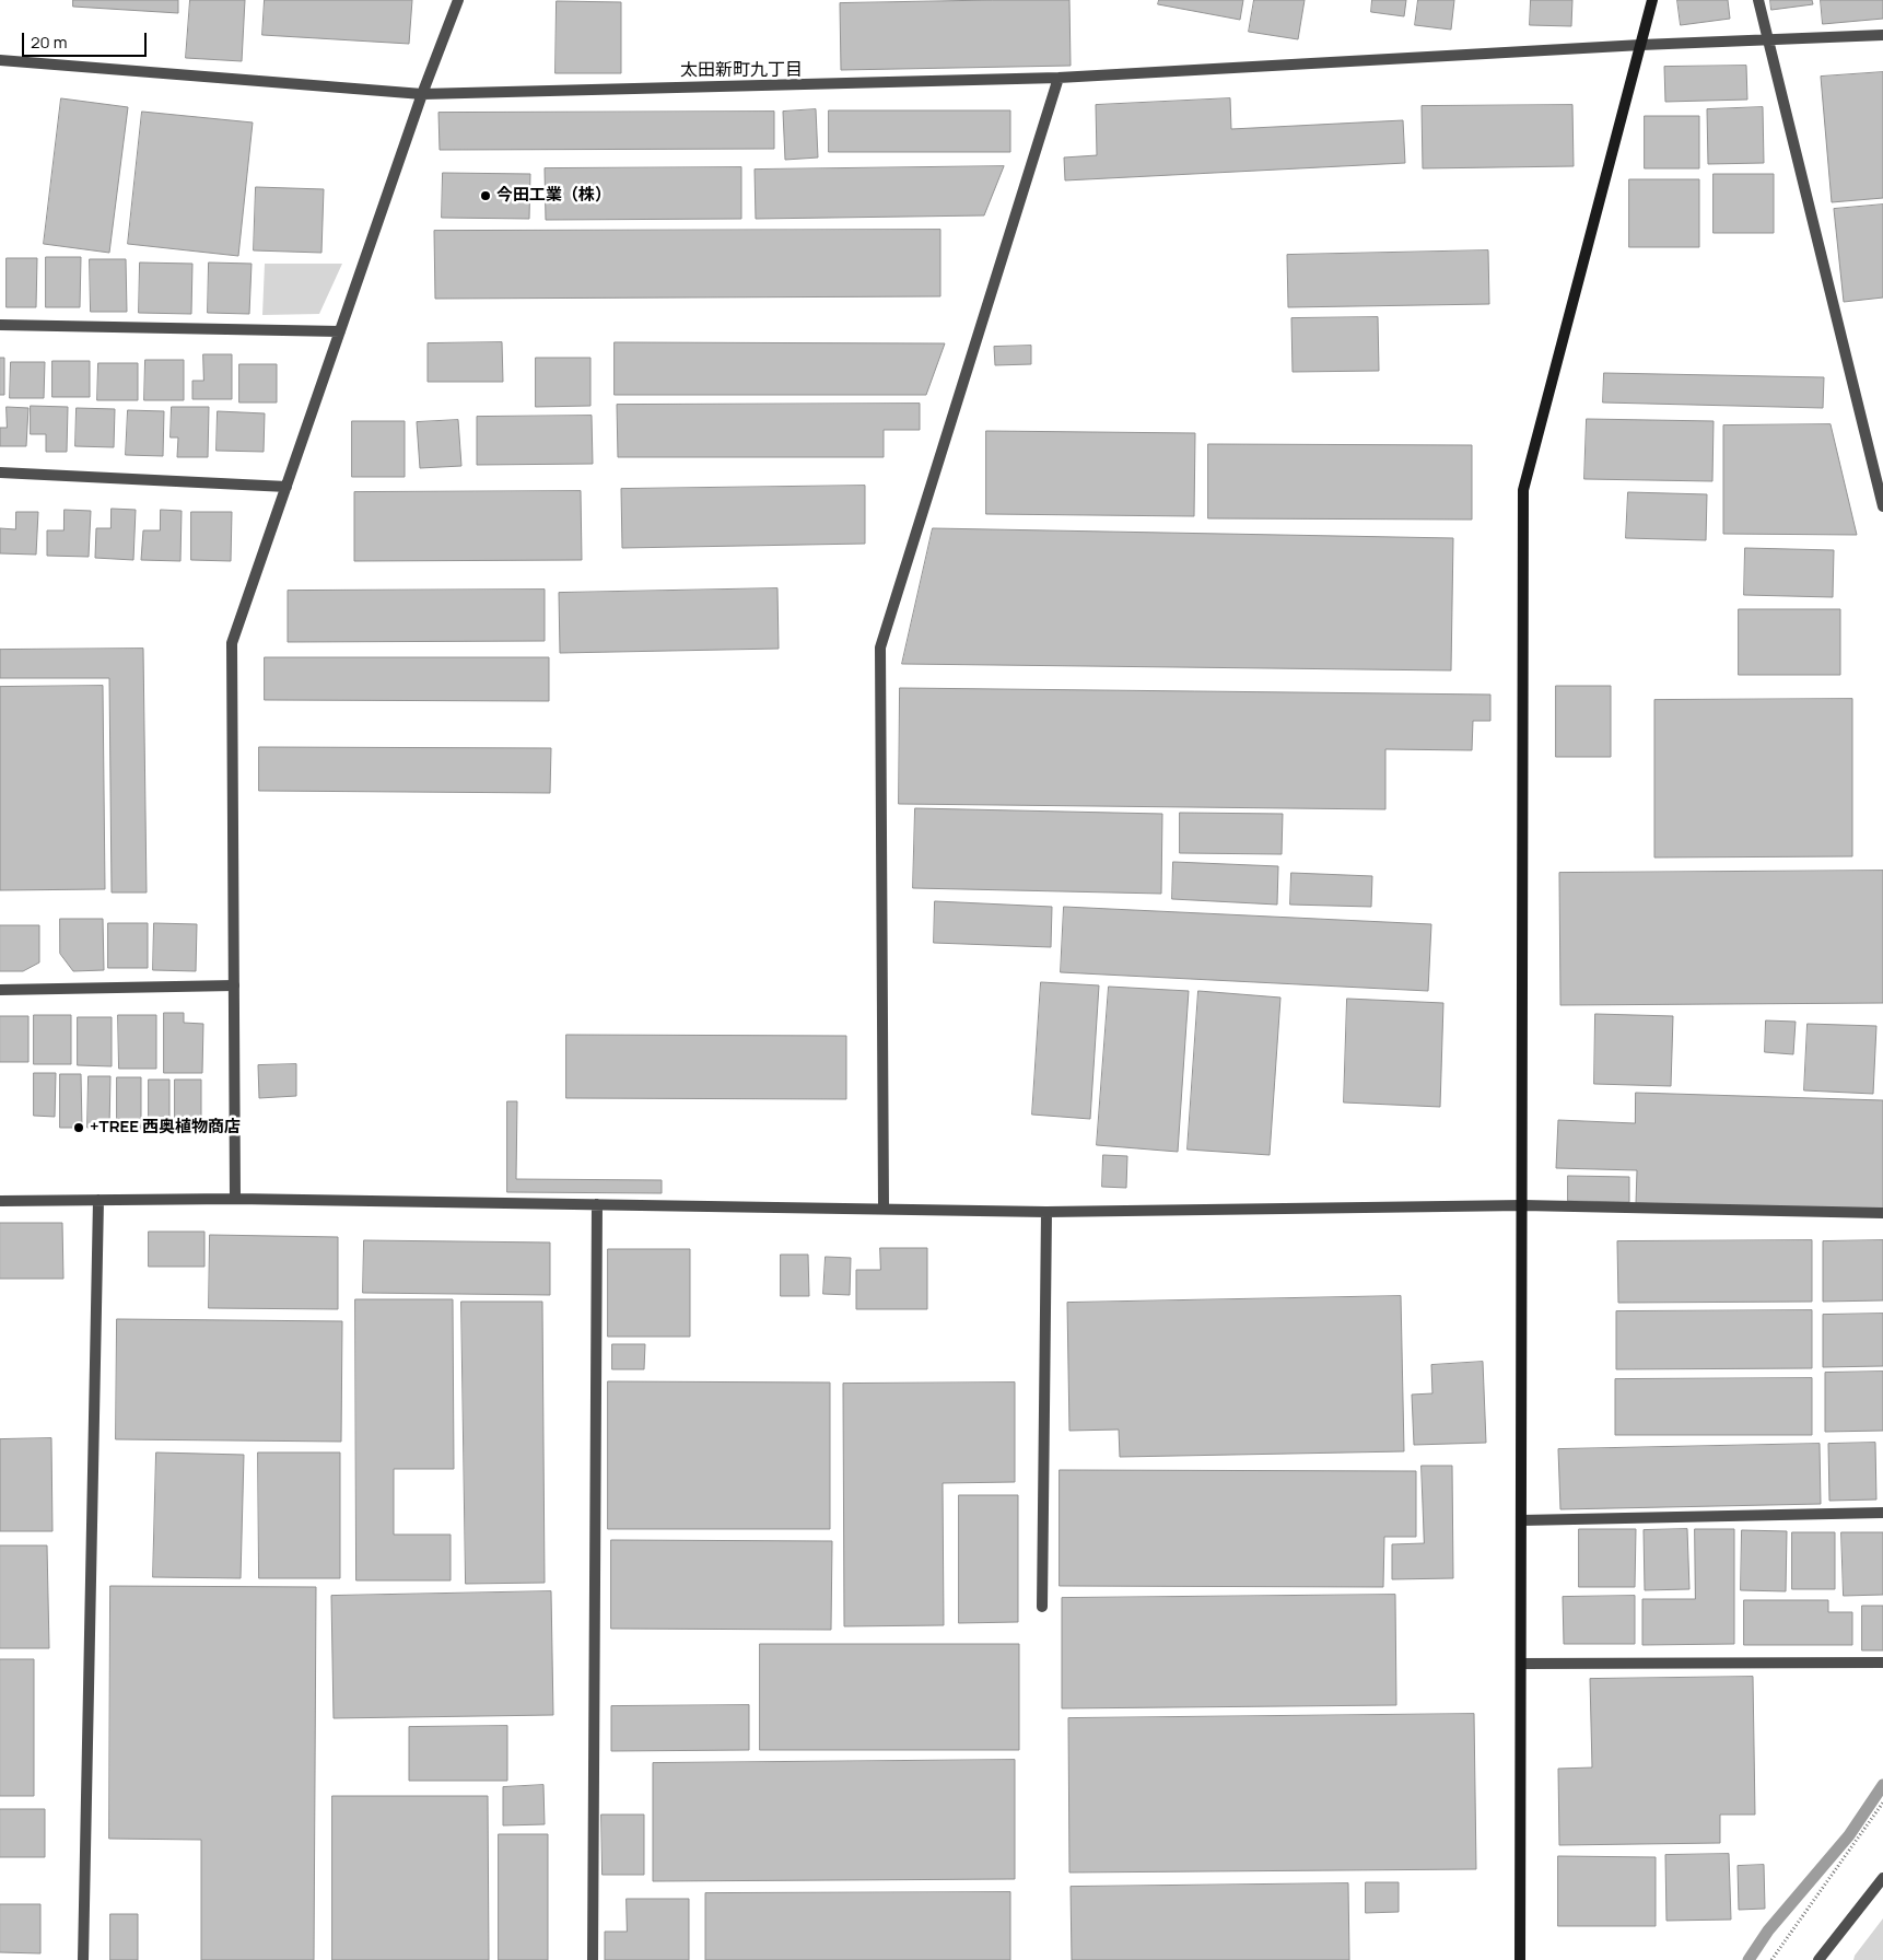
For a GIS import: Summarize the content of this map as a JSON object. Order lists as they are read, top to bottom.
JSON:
{
  "districts": ["太田新町九丁目"],
  "places": ["今田工業（株）", "+TREE 西奥植物商店"],
  "scale_bar": "20 m"
}
